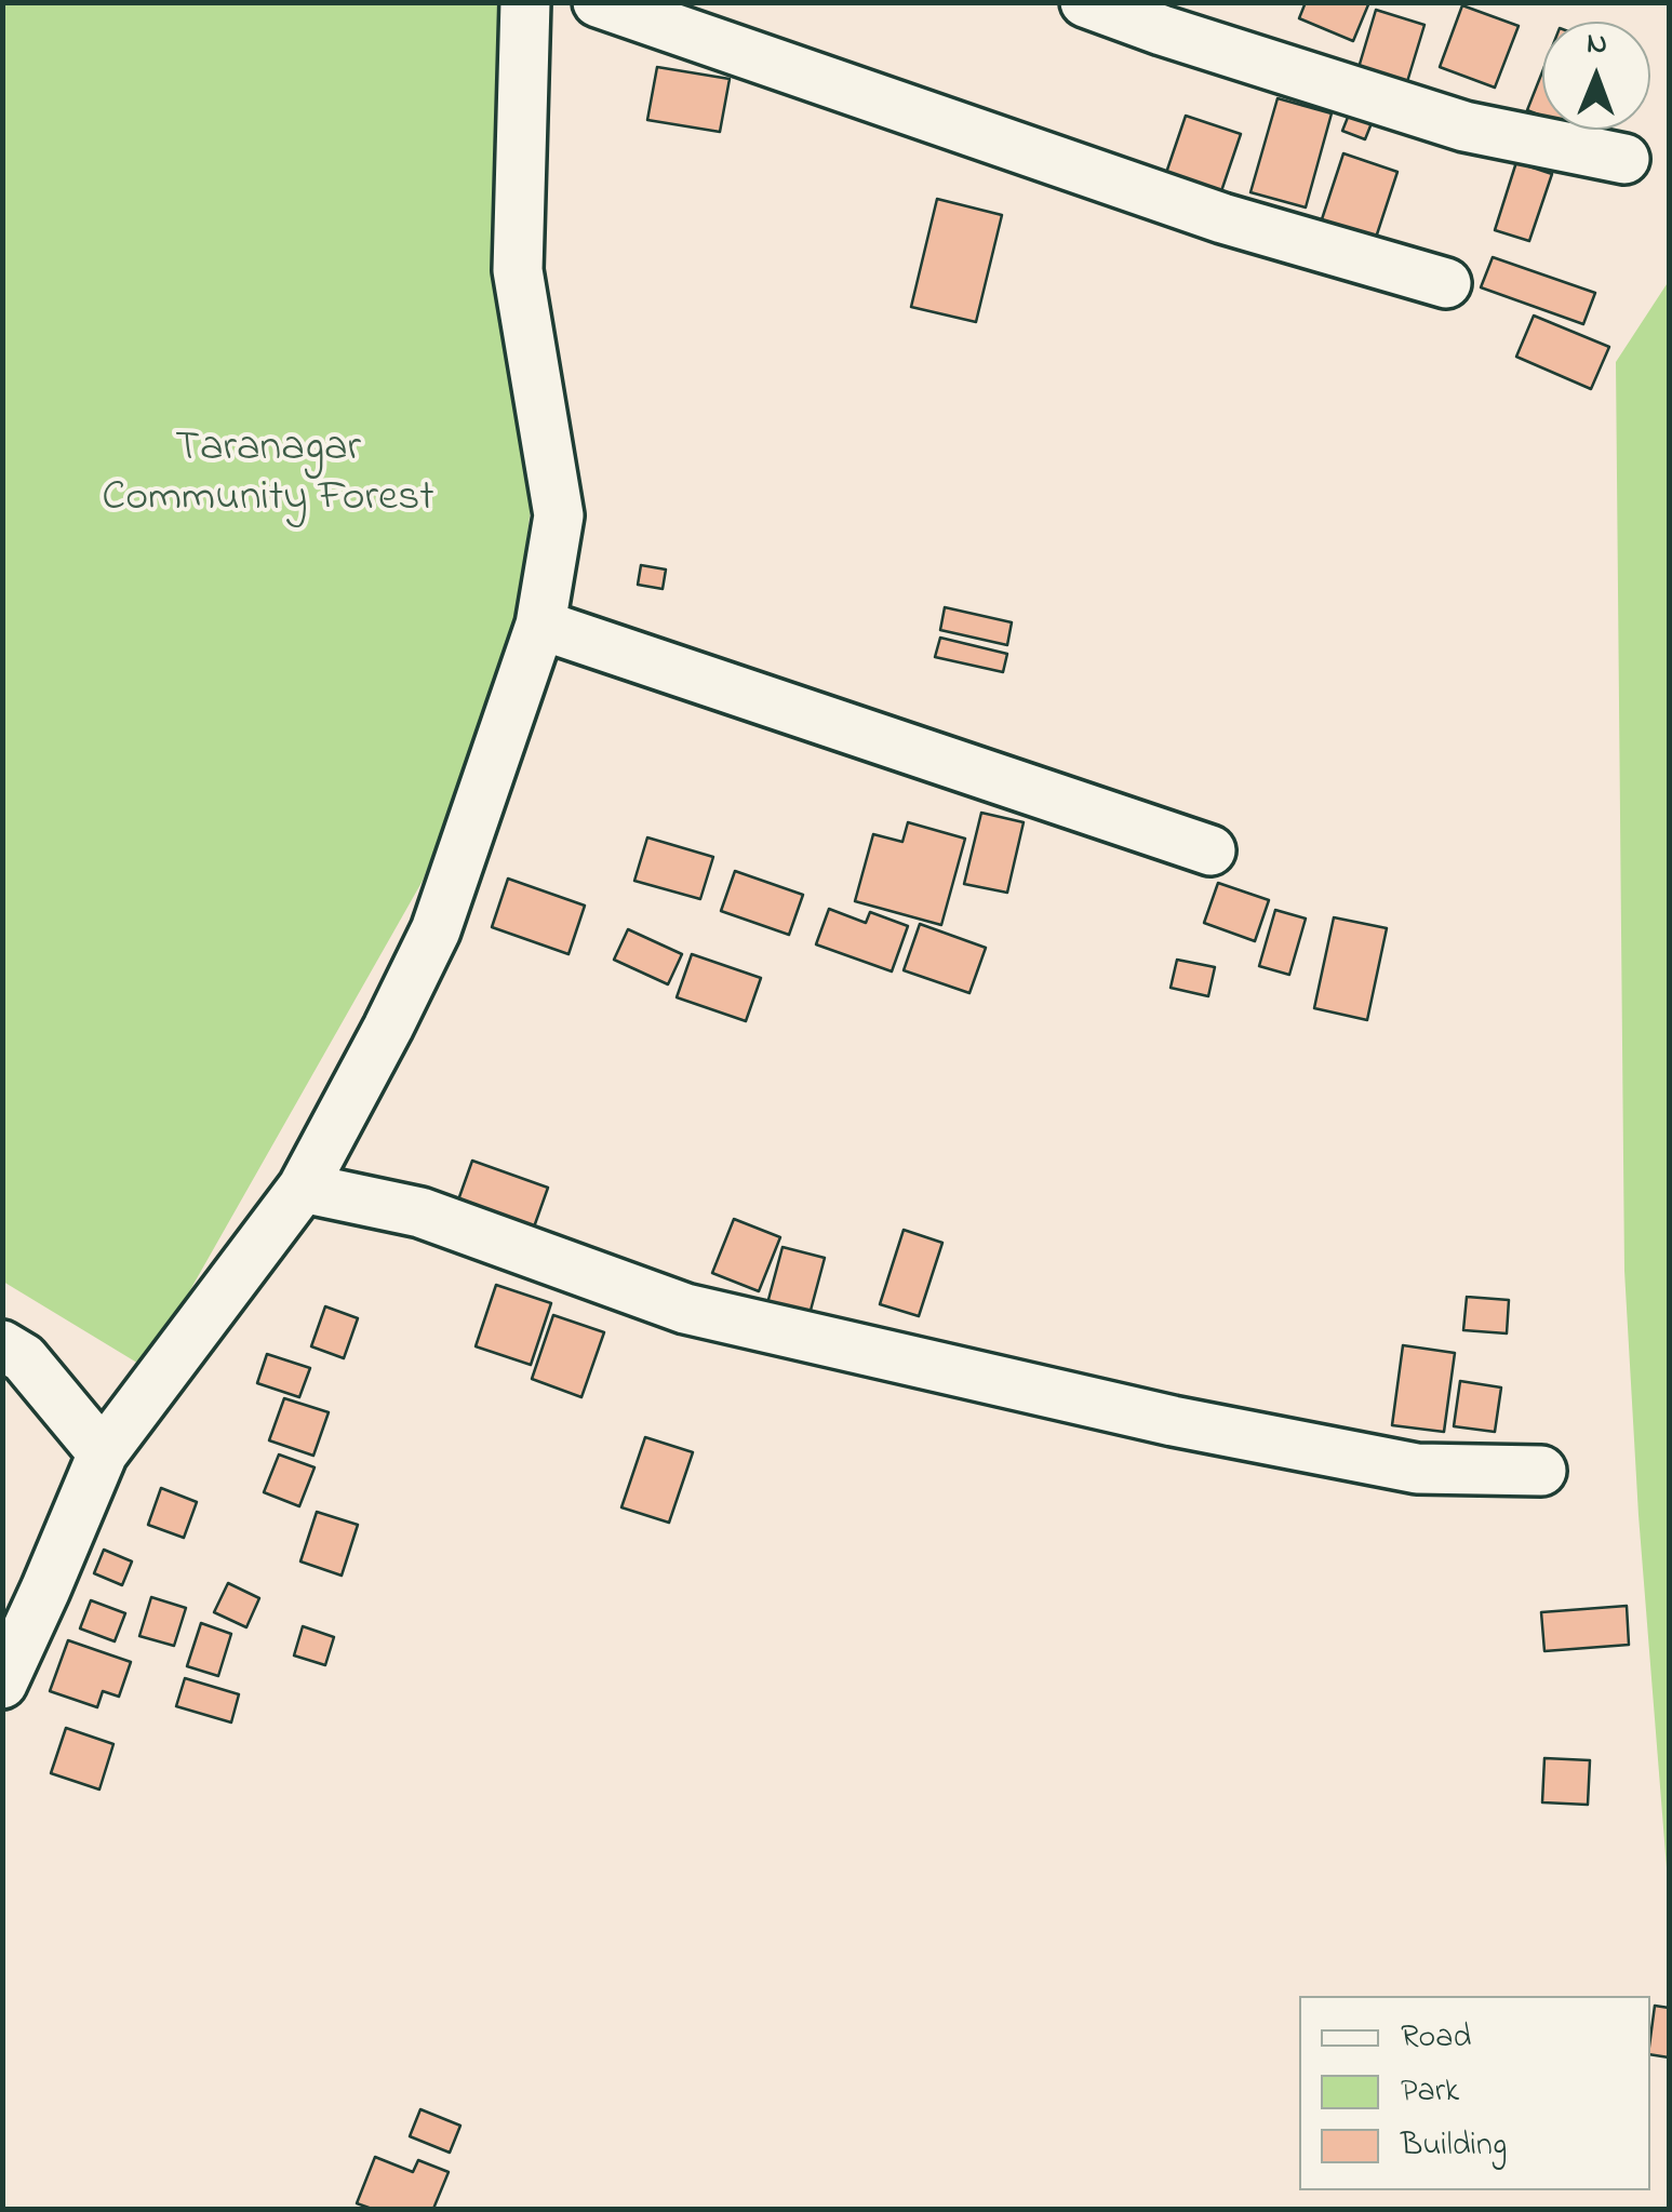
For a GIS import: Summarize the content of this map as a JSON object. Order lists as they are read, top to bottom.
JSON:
{
  "parks": ["Taranagar Community Forest"],
  "legend": ["Road", "Park", "Building"],
  "north": "top"
}
